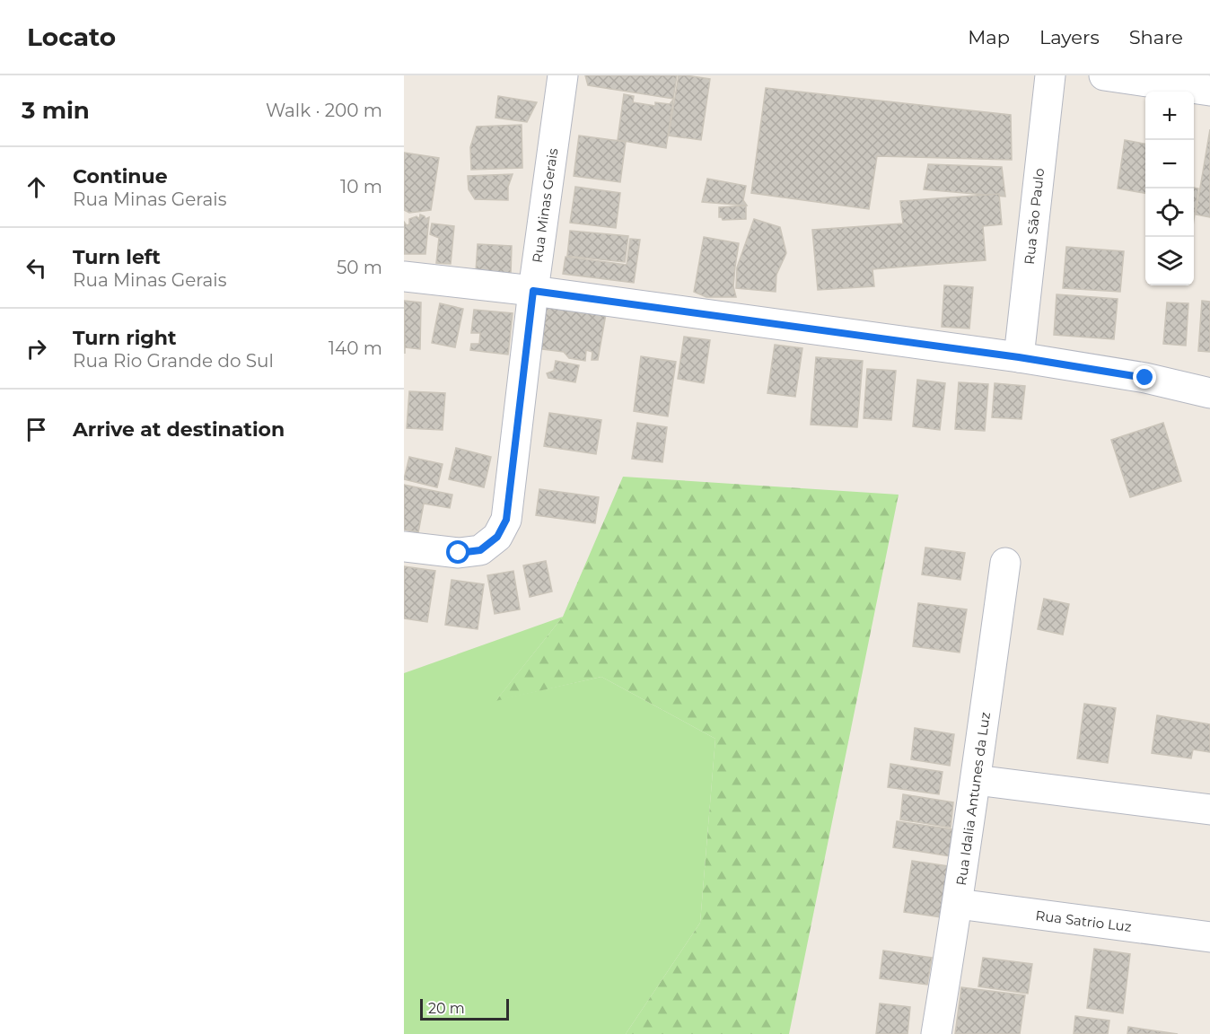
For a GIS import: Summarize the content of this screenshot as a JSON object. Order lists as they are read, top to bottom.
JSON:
{
  "streets": {
    "street": [
      "Rua Minas Gerais",
      "Rua São Paulo",
      "Rua Idalia Antunes da Luz",
      "Rua Satrio Luz"
    ]
  },
  "crossings": [
    ["Rua Idalia Antunes da Luz", "Rua Satrio Luz"]
  ],
  "scale_bar": "20 m",
  "page": {
    "header": "Locato",
    "nav": ["Map", "Layers", "Share"],
    "heading": ["3 min", "Walk · 200 m"],
    "map_buttons": ["+", "−"],
    "list": [
      ["Continue", "Rua Minas Gerais", "10 m"],
      ["Turn left", "Rua Minas Gerais", "50 m"],
      ["Turn right", "Rua Rio Grande do Sul", "140 m"],
      "Arrive at destination"
    ],
    "scale": "20 m"
  }
}
